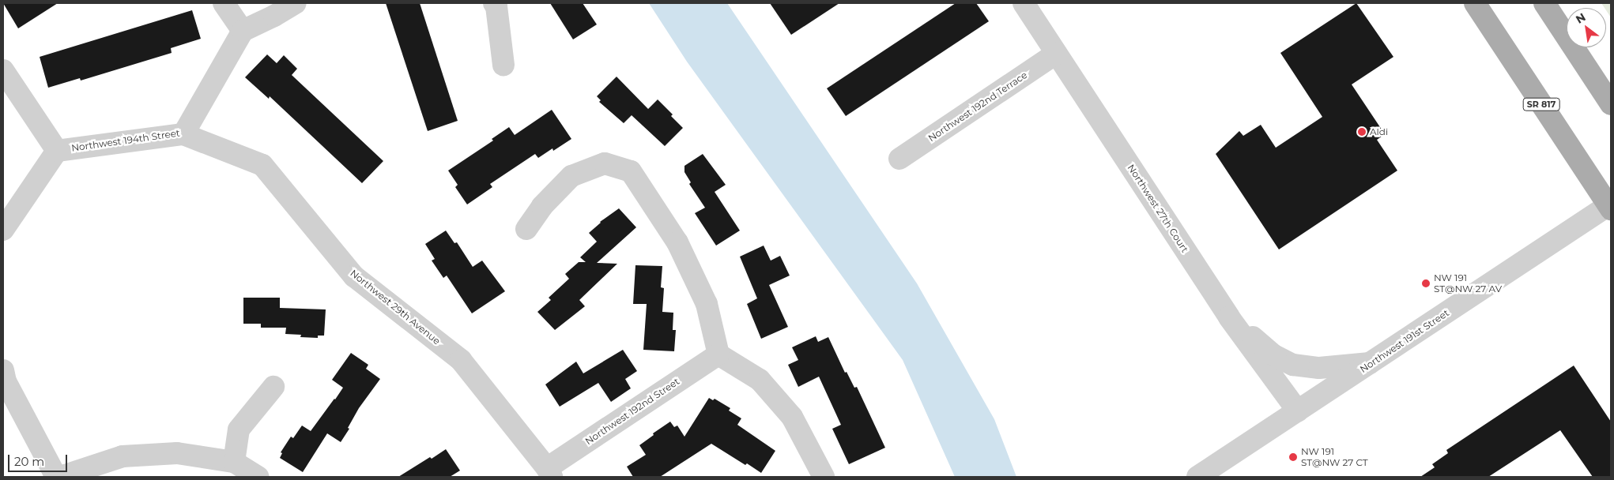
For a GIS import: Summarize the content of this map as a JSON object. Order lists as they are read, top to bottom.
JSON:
{
  "streets": {
    "main road": ["SR 817"],
    "street": [
      "Northwest 192nd Terrace",
      "Northwest 194th Street",
      "Northwest 27th Court",
      "Northwest 29th Avenue",
      "Northwest 191st Street",
      "Northwest 192nd Street"
    ]
  },
  "crossings": [
    ["SR 817", "Northwest 191st Street"],
    ["Northwest 192nd Terrace", "Northwest 27th Court"],
    ["Northwest 194th Street", "Northwest 29th Avenue"],
    ["Northwest 27th Court", "Northwest 191st Street"],
    ["Northwest 29th Avenue", "Northwest 192nd Street"]
  ],
  "places": ["Aldi", "NW 191 ST@NW 27 AV", "NW 191 ST@NW 27 CT"],
  "scale_bar": "20 m",
  "north": "top left"
}
